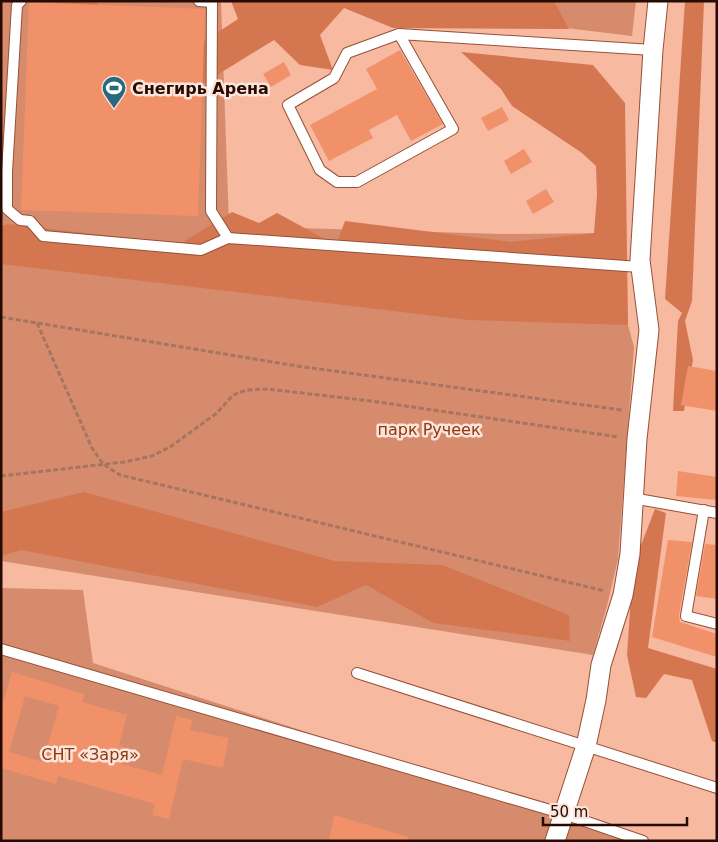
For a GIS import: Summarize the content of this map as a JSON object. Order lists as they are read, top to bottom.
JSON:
{
  "parks": ["парк Ручеек", "СНТ «Заря»"],
  "places": {
    "sports": ["Снегирь Арена"]
  },
  "scale_bar": "50 m"
}
